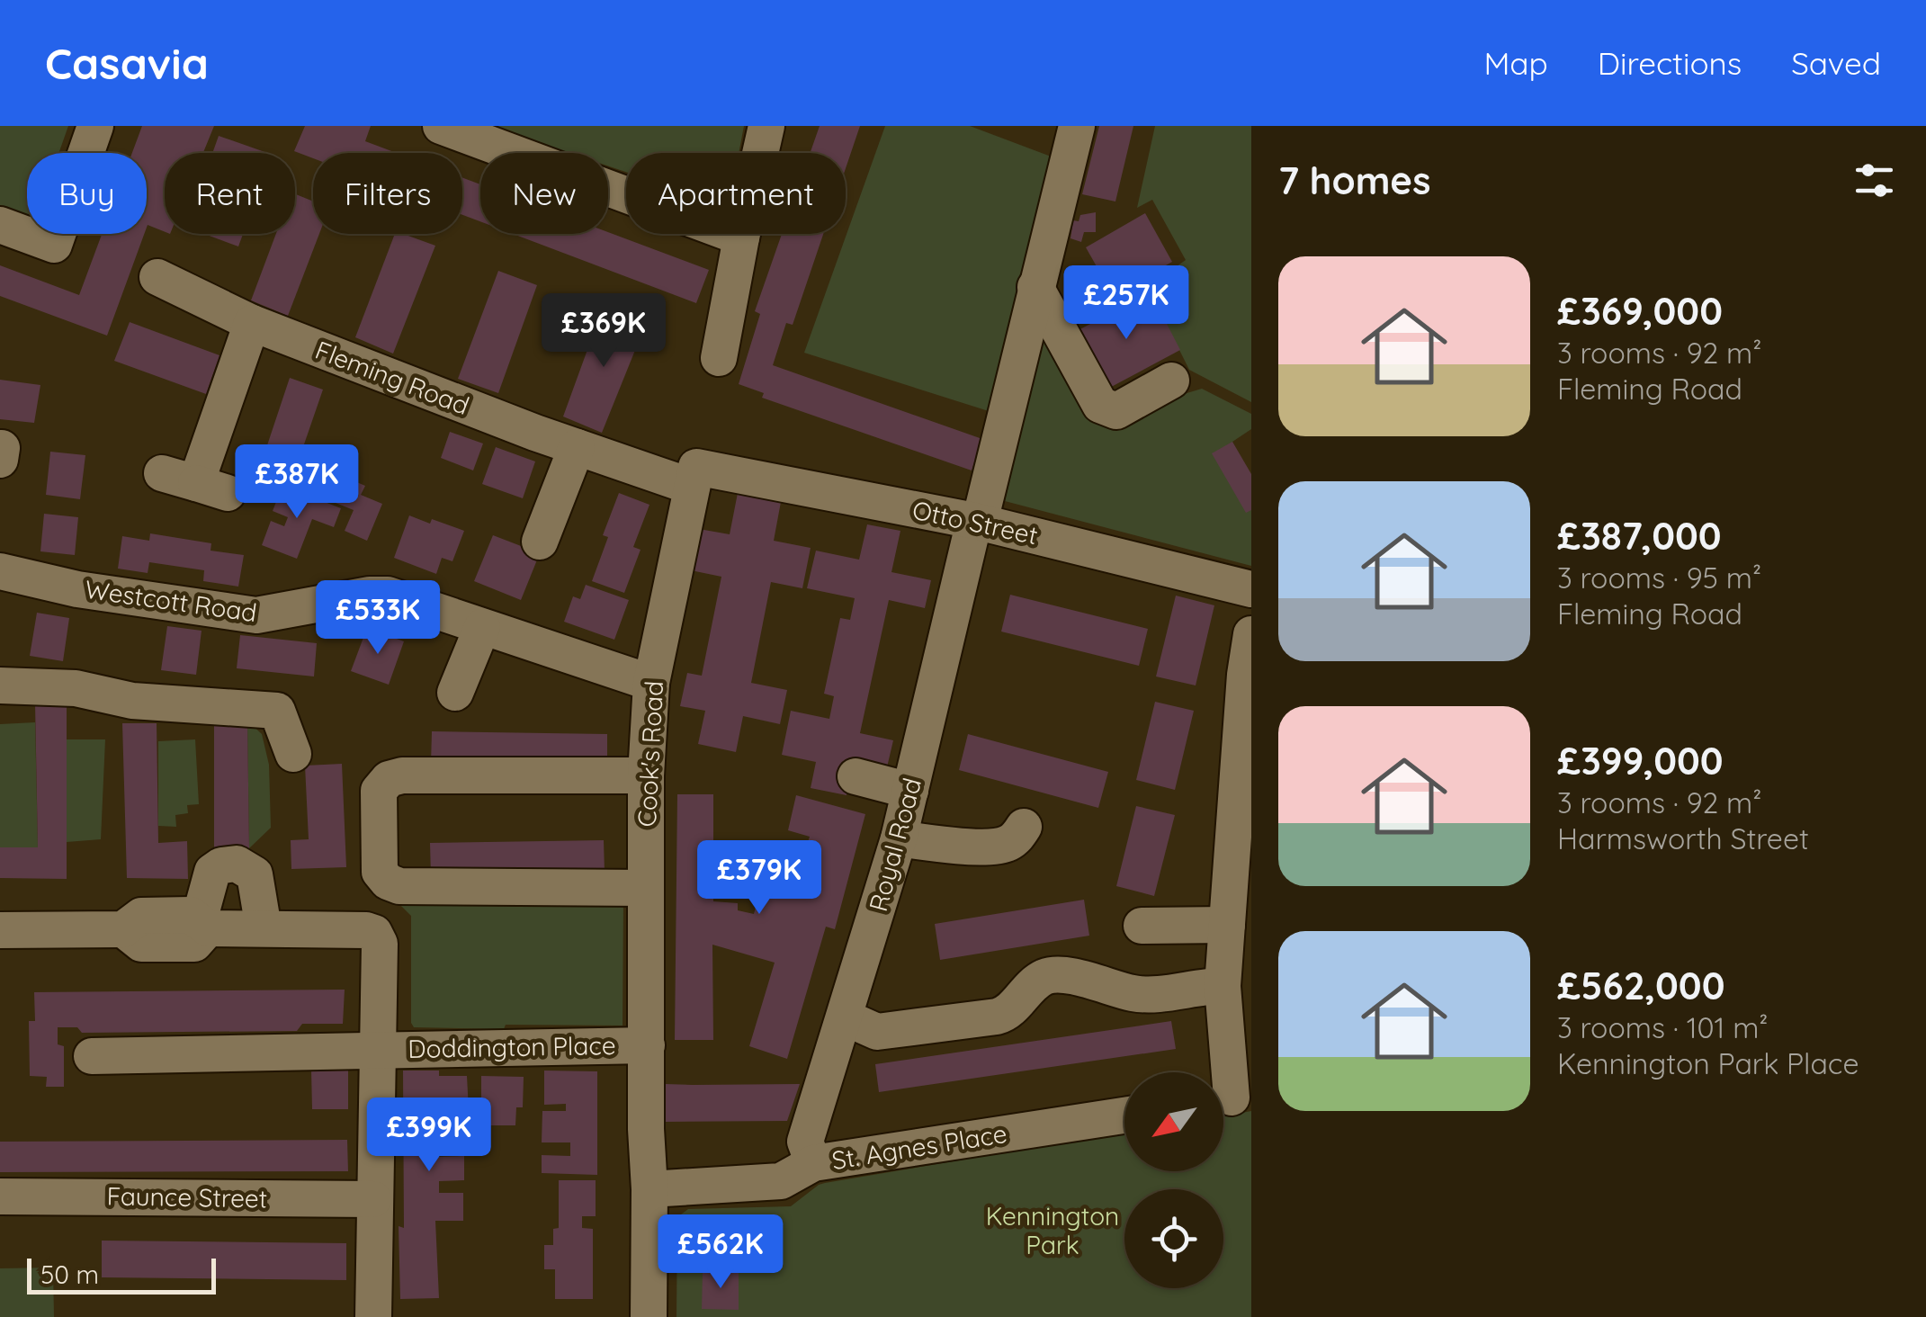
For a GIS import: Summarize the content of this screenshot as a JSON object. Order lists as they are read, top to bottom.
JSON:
{
  "streets": {
    "street": [
      "Fleming Road",
      "Otto Street",
      "Westcott Road",
      "Cook's Road",
      "Royal Road",
      "Doddington Place",
      "St. Agnes Place",
      "Faunce Street"
    ]
  },
  "crossings": [
    ["Fleming Road", "Otto Street"],
    ["Fleming Road", "Cook's Road"],
    ["Otto Street", "Cook's Road"],
    ["Otto Street", "Royal Road"],
    ["Westcott Road", "Cook's Road"],
    ["Cook's Road", "Doddington Place"],
    ["Cook's Road", "St. Agnes Place"],
    ["Royal Road", "St. Agnes Place"]
  ],
  "parks": ["Kennington Park"],
  "scale_bar": "50 m",
  "north": "bottom left",
  "page": {
    "header": "Casavia",
    "nav": ["Map", "Directions", "Saved"],
    "heading": "7 homes",
    "chip": [
      "Buy",
      "Rent",
      "Filters",
      "New",
      "Apartment"
    ],
    "list": [
      {
        "name": "£369,000",
        "note": "3 rooms · 92 m² · Fleming Road"
      },
      {
        "name": "£387,000",
        "note": "3 rooms · 95 m² · Fleming Road"
      },
      {
        "name": "£399,000",
        "note": "3 rooms · 92 m² · Harmsworth Street"
      },
      {
        "name": "£562,000",
        "note": "3 rooms · 101 m² · Kennington Park Place"
      }
    ],
    "price": [
      "£257K",
      "£369K",
      "£387K",
      "£533K",
      "£379K",
      "£399K",
      "£562K"
    ],
    "scale": "50 m"
  }
}
